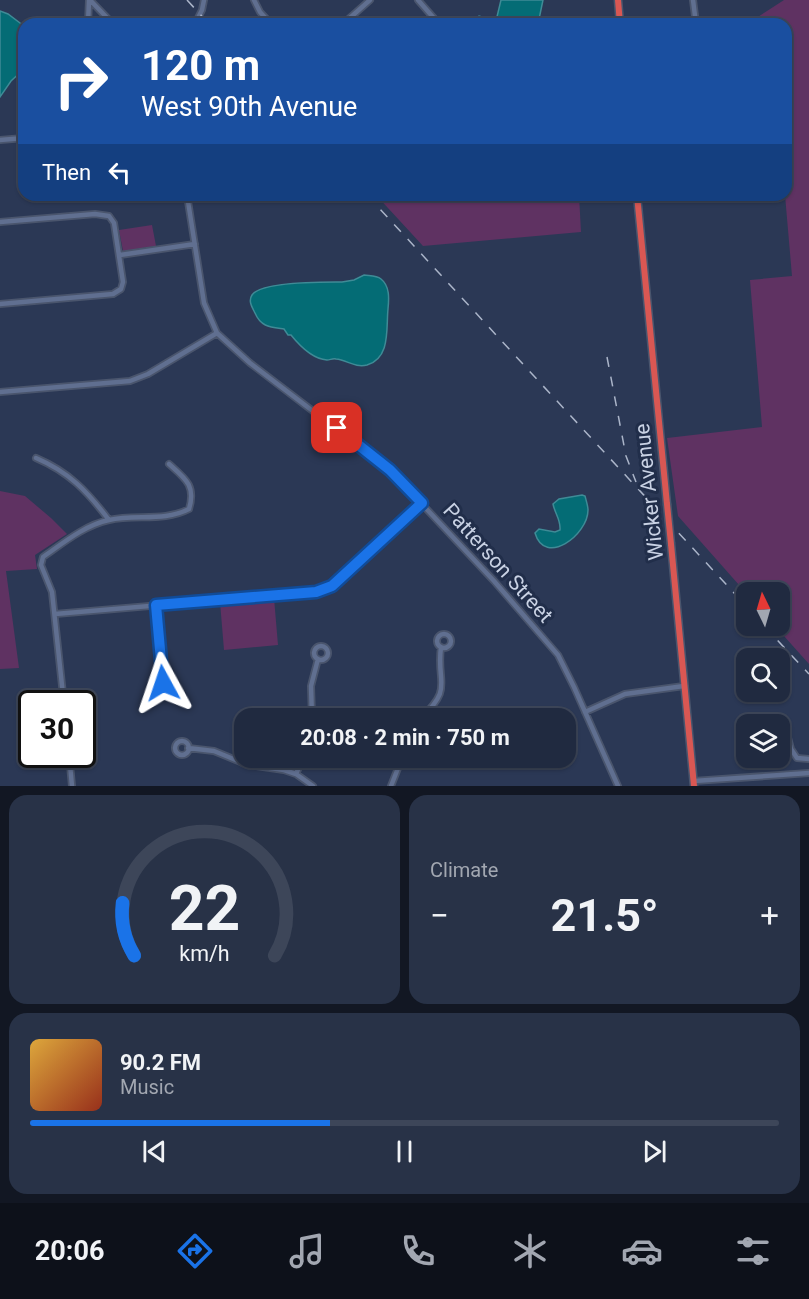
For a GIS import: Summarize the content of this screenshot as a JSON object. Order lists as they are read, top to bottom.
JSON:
{
  "streets": {
    "highway": ["Wicker Avenue"],
    "street": ["Patterson Street"]
  },
  "north": "top",
  "page": {
    "turn": ["120 m", "West 90th Avenue"],
    "then": "Then",
    "limit": "30",
    "trip": "20:08 · 2 min · 750 m",
    "tile": "Climate",
    "heat": ["−", "21.5°", "+"],
    "song": ["90.2 FM", "Music"],
    "tabs": "20:06",
    "gauge": ["22", "km/h"]
  }
}
